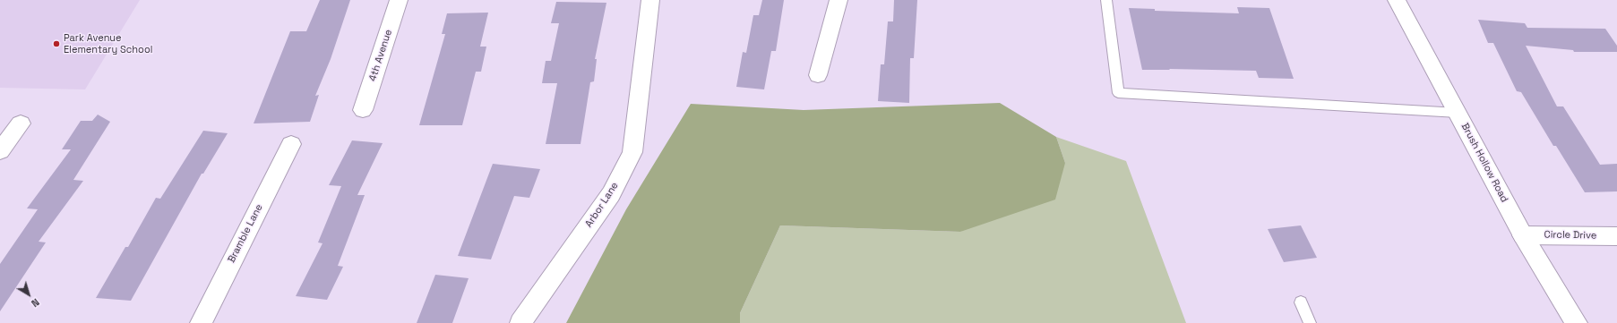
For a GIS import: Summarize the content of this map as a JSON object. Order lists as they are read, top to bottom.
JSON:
{
  "streets": {
    "street": [
      "4th Avenue",
      "Brush Hollow Road",
      "Arbor Lane",
      "Bramble Lane",
      "Circle Drive"
    ]
  },
  "crossings": [
    ["Brush Hollow Road", "Circle Drive"]
  ],
  "places": ["Park Avenue Elementary School"],
  "north": "bottom right"
}
